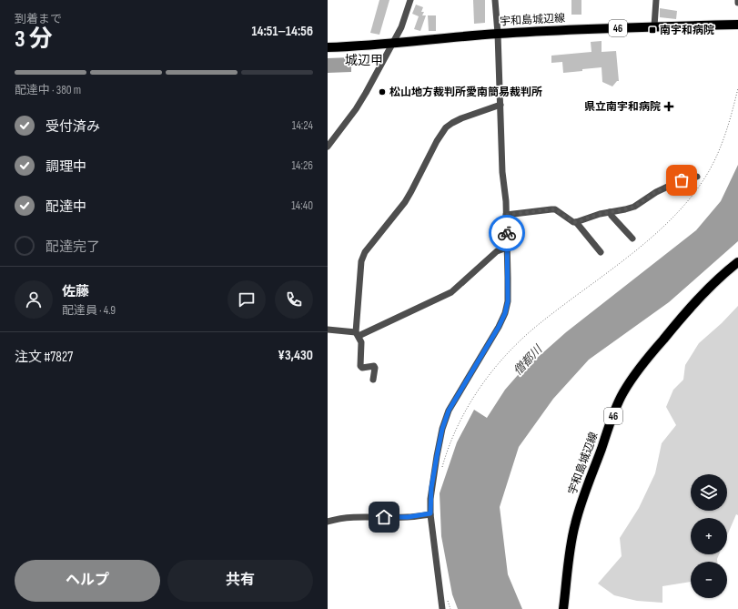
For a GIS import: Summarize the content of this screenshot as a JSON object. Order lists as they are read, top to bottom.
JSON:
{
  "streets": {
    "main road": ["宇和島城辺線", "46"]
  },
  "districts": ["城辺甲"],
  "water": ["僧都川"],
  "places": {
    "transit": ["南宇和病院"],
    "other": ["松山地方裁判所愛南簡易裁判所"],
    "health": ["県立南宇和病院"]
  },
  "page": {
    "heading": ["3 分", "到着まで", "14:51–14:56"],
    "panel": [
      "佐藤",
      "配達員 · 4.9",
      "注文 #7827",
      "¥3,430"
    ],
    "bar": "配達中 · 380 m",
    "list": [
      ["受付済み", "14:24"],
      ["調理中", "14:26"],
      ["配達中", "14:40"],
      "配達完了"
    ],
    "map_buttons": ["+", "−"],
    "buttons": ["ヘルプ", "共有"]
  }
}
